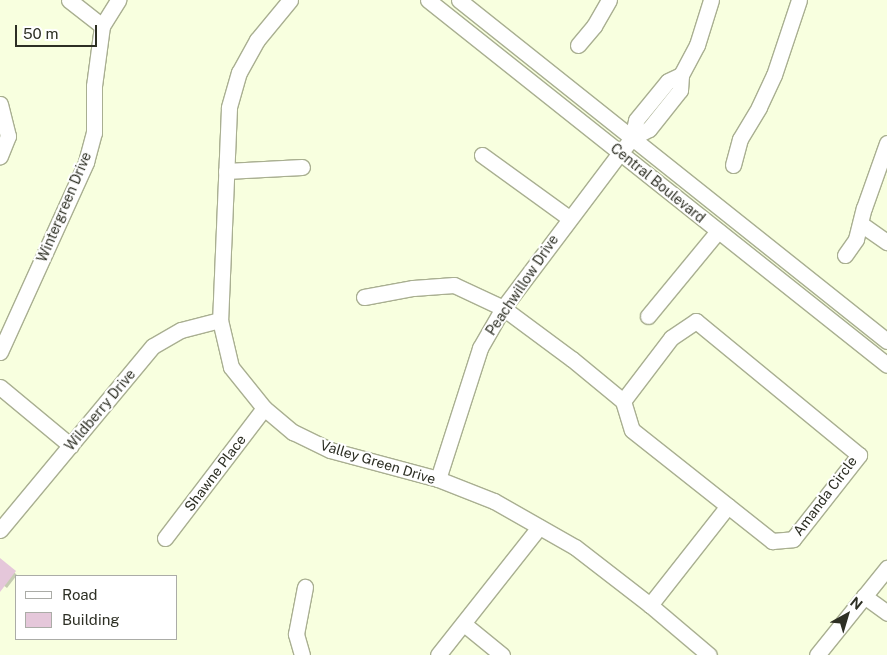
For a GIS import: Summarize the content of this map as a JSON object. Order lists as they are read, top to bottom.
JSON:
{
  "streets": {
    "street": [
      "Central Boulevard",
      "Wintergreen Drive",
      "Peachwillow Drive",
      "Wildberry Drive",
      "Valley Green Drive",
      "Shawne Place",
      "Amanda Circle"
    ]
  },
  "crossings": [
    ["Central Boulevard", "Peachwillow Drive"],
    ["Peachwillow Drive", "Valley Green Drive"],
    ["Wildberry Drive", "Valley Green Drive"],
    ["Valley Green Drive", "Shawne Place"]
  ],
  "legend": ["Road", "Building"],
  "scale_bar": "50 m",
  "north": "top right"
}
